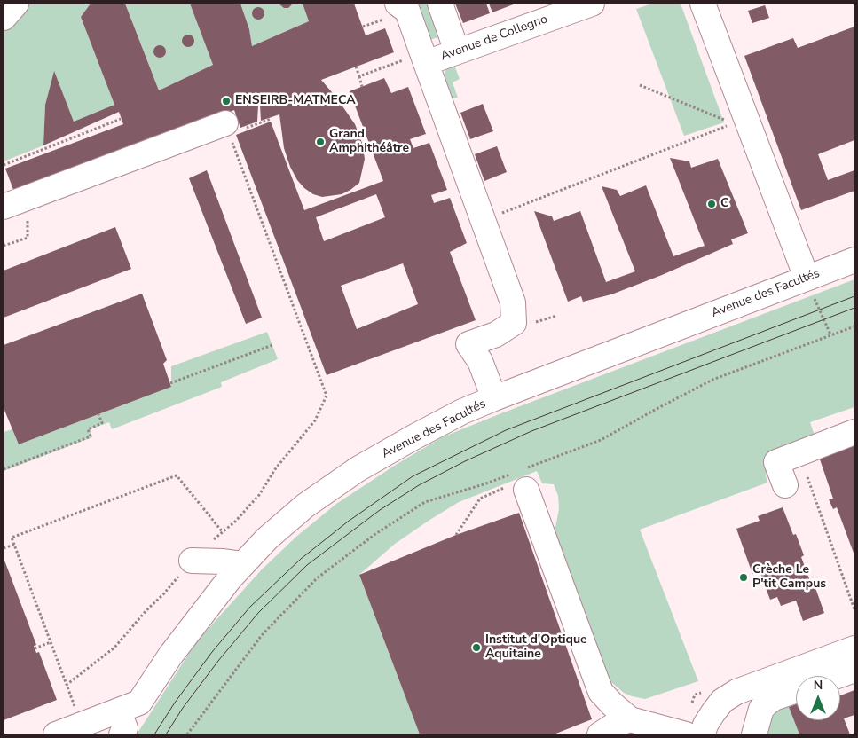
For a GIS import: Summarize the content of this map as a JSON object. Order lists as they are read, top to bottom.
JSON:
{
  "streets": {
    "street": ["Avenue de Collegno", "Avenue des Facultés"]
  },
  "crossings": [
    ["Avenue de Collegno", "Avenue des Facultés"]
  ],
  "places": [
    "ENSEIRB-MATMECA",
    "Grand Amphithéâtre",
    "C",
    "Crèche Le P'tit Campus",
    "Institut d'Optique Aquitaine"
  ],
  "north": "top"
}
